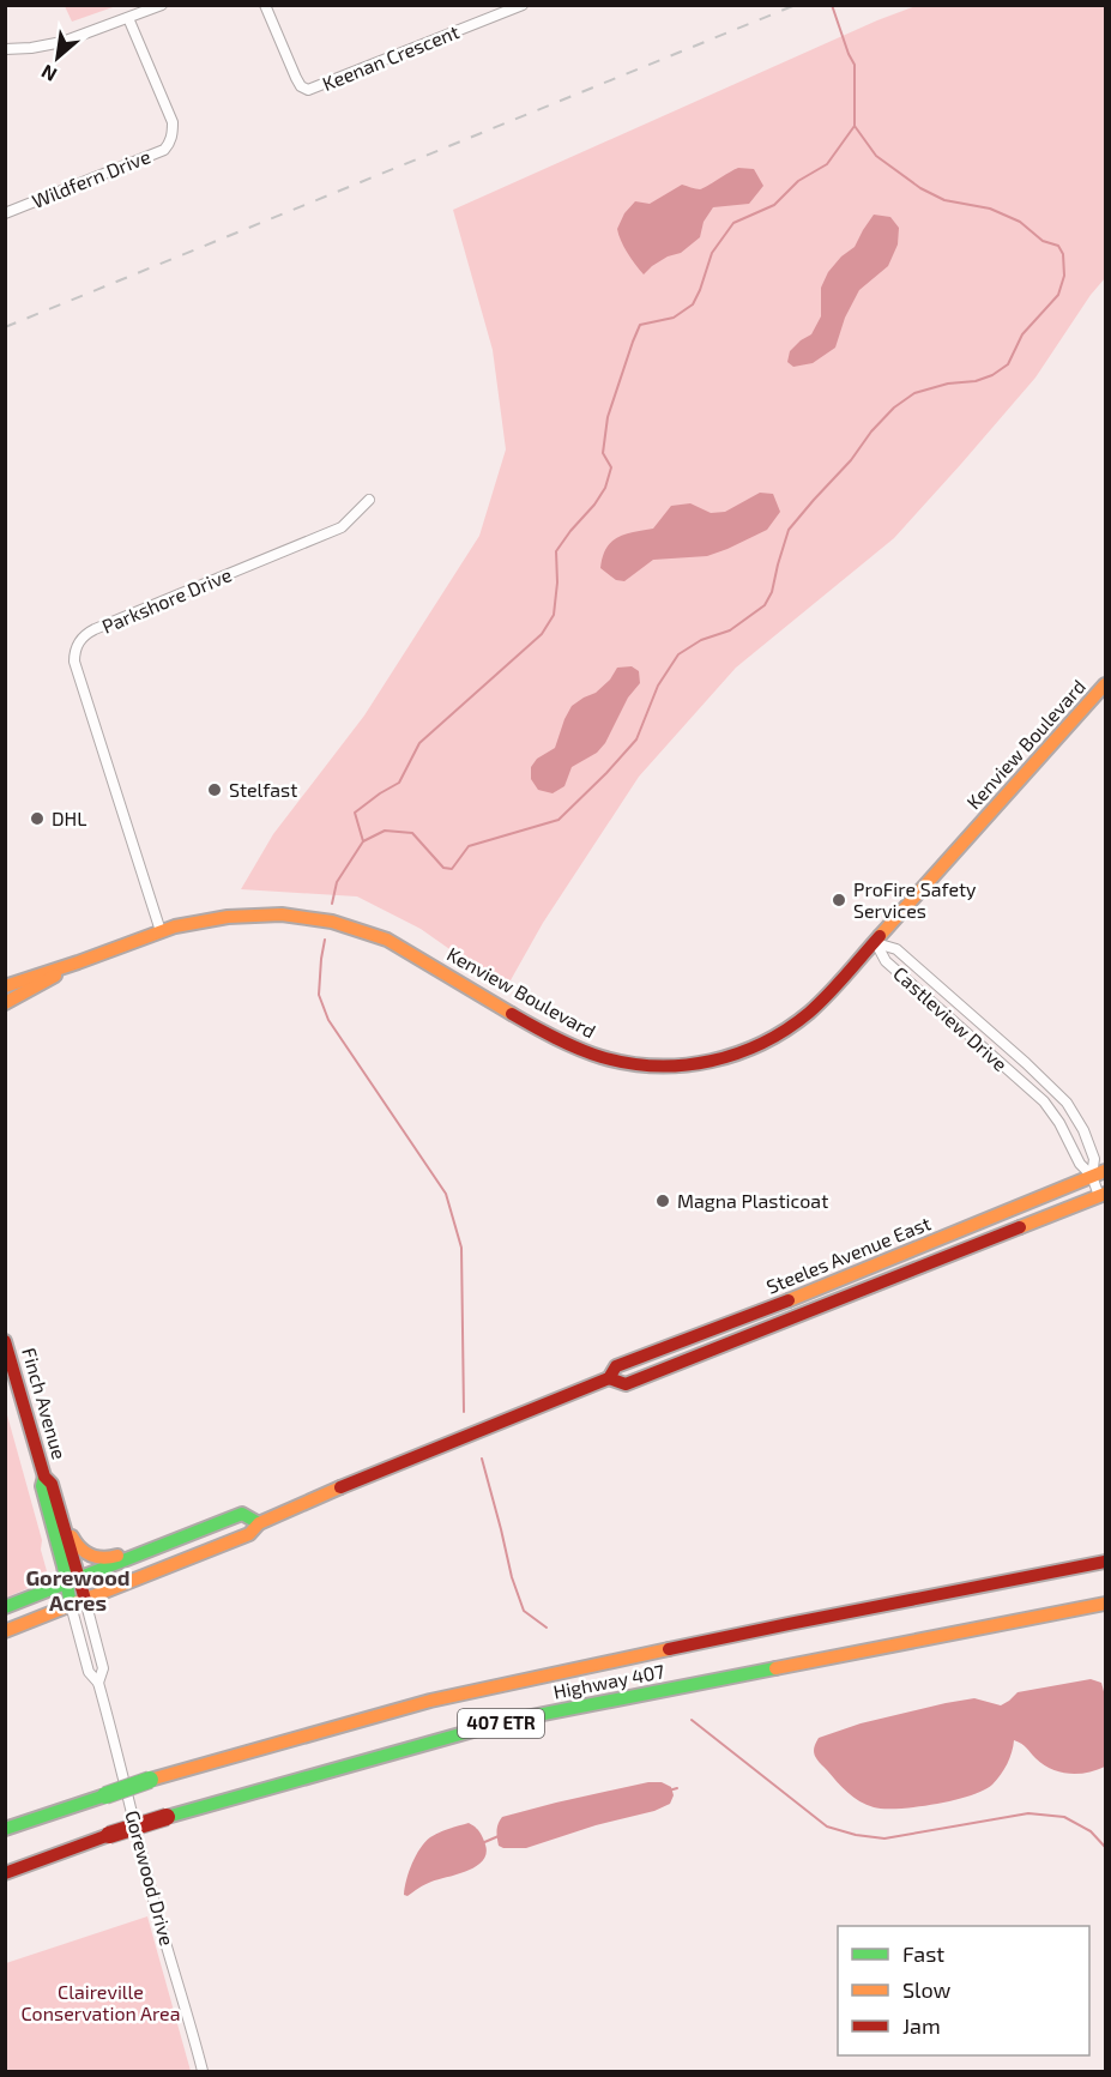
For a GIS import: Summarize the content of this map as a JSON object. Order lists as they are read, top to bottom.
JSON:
{
  "streets": {
    "main road": [
      "Kenview Boulevard",
      "Steeles Avenue East",
      "Finch Avenue",
      "Highway 407",
      "407 ETR"
    ],
    "street": [
      "Keenan Crescent",
      "Wildfern Drive",
      "Parkshore Drive",
      "Castleview Drive",
      "Gorewood Drive"
    ]
  },
  "crossings": [
    ["Parkshore Drive", "Kenview Boulevard"],
    ["Kenview Boulevard", "Castleview Drive"],
    ["Castleview Drive", "Steeles Avenue East"],
    ["Steeles Avenue East", "Finch Avenue"],
    ["Steeles Avenue East", "Gorewood Drive"],
    ["Finch Avenue", "Gorewood Drive"]
  ],
  "districts": ["Gorewood Acres"],
  "parks": ["Claireville Conservation Area"],
  "places": [
    "Stelfast",
    "DHL",
    "ProFire Safety Services",
    "Magna Plasticoat"
  ],
  "legend": ["Fast", "Slow", "Jam"],
  "north": "bottom left"
}
